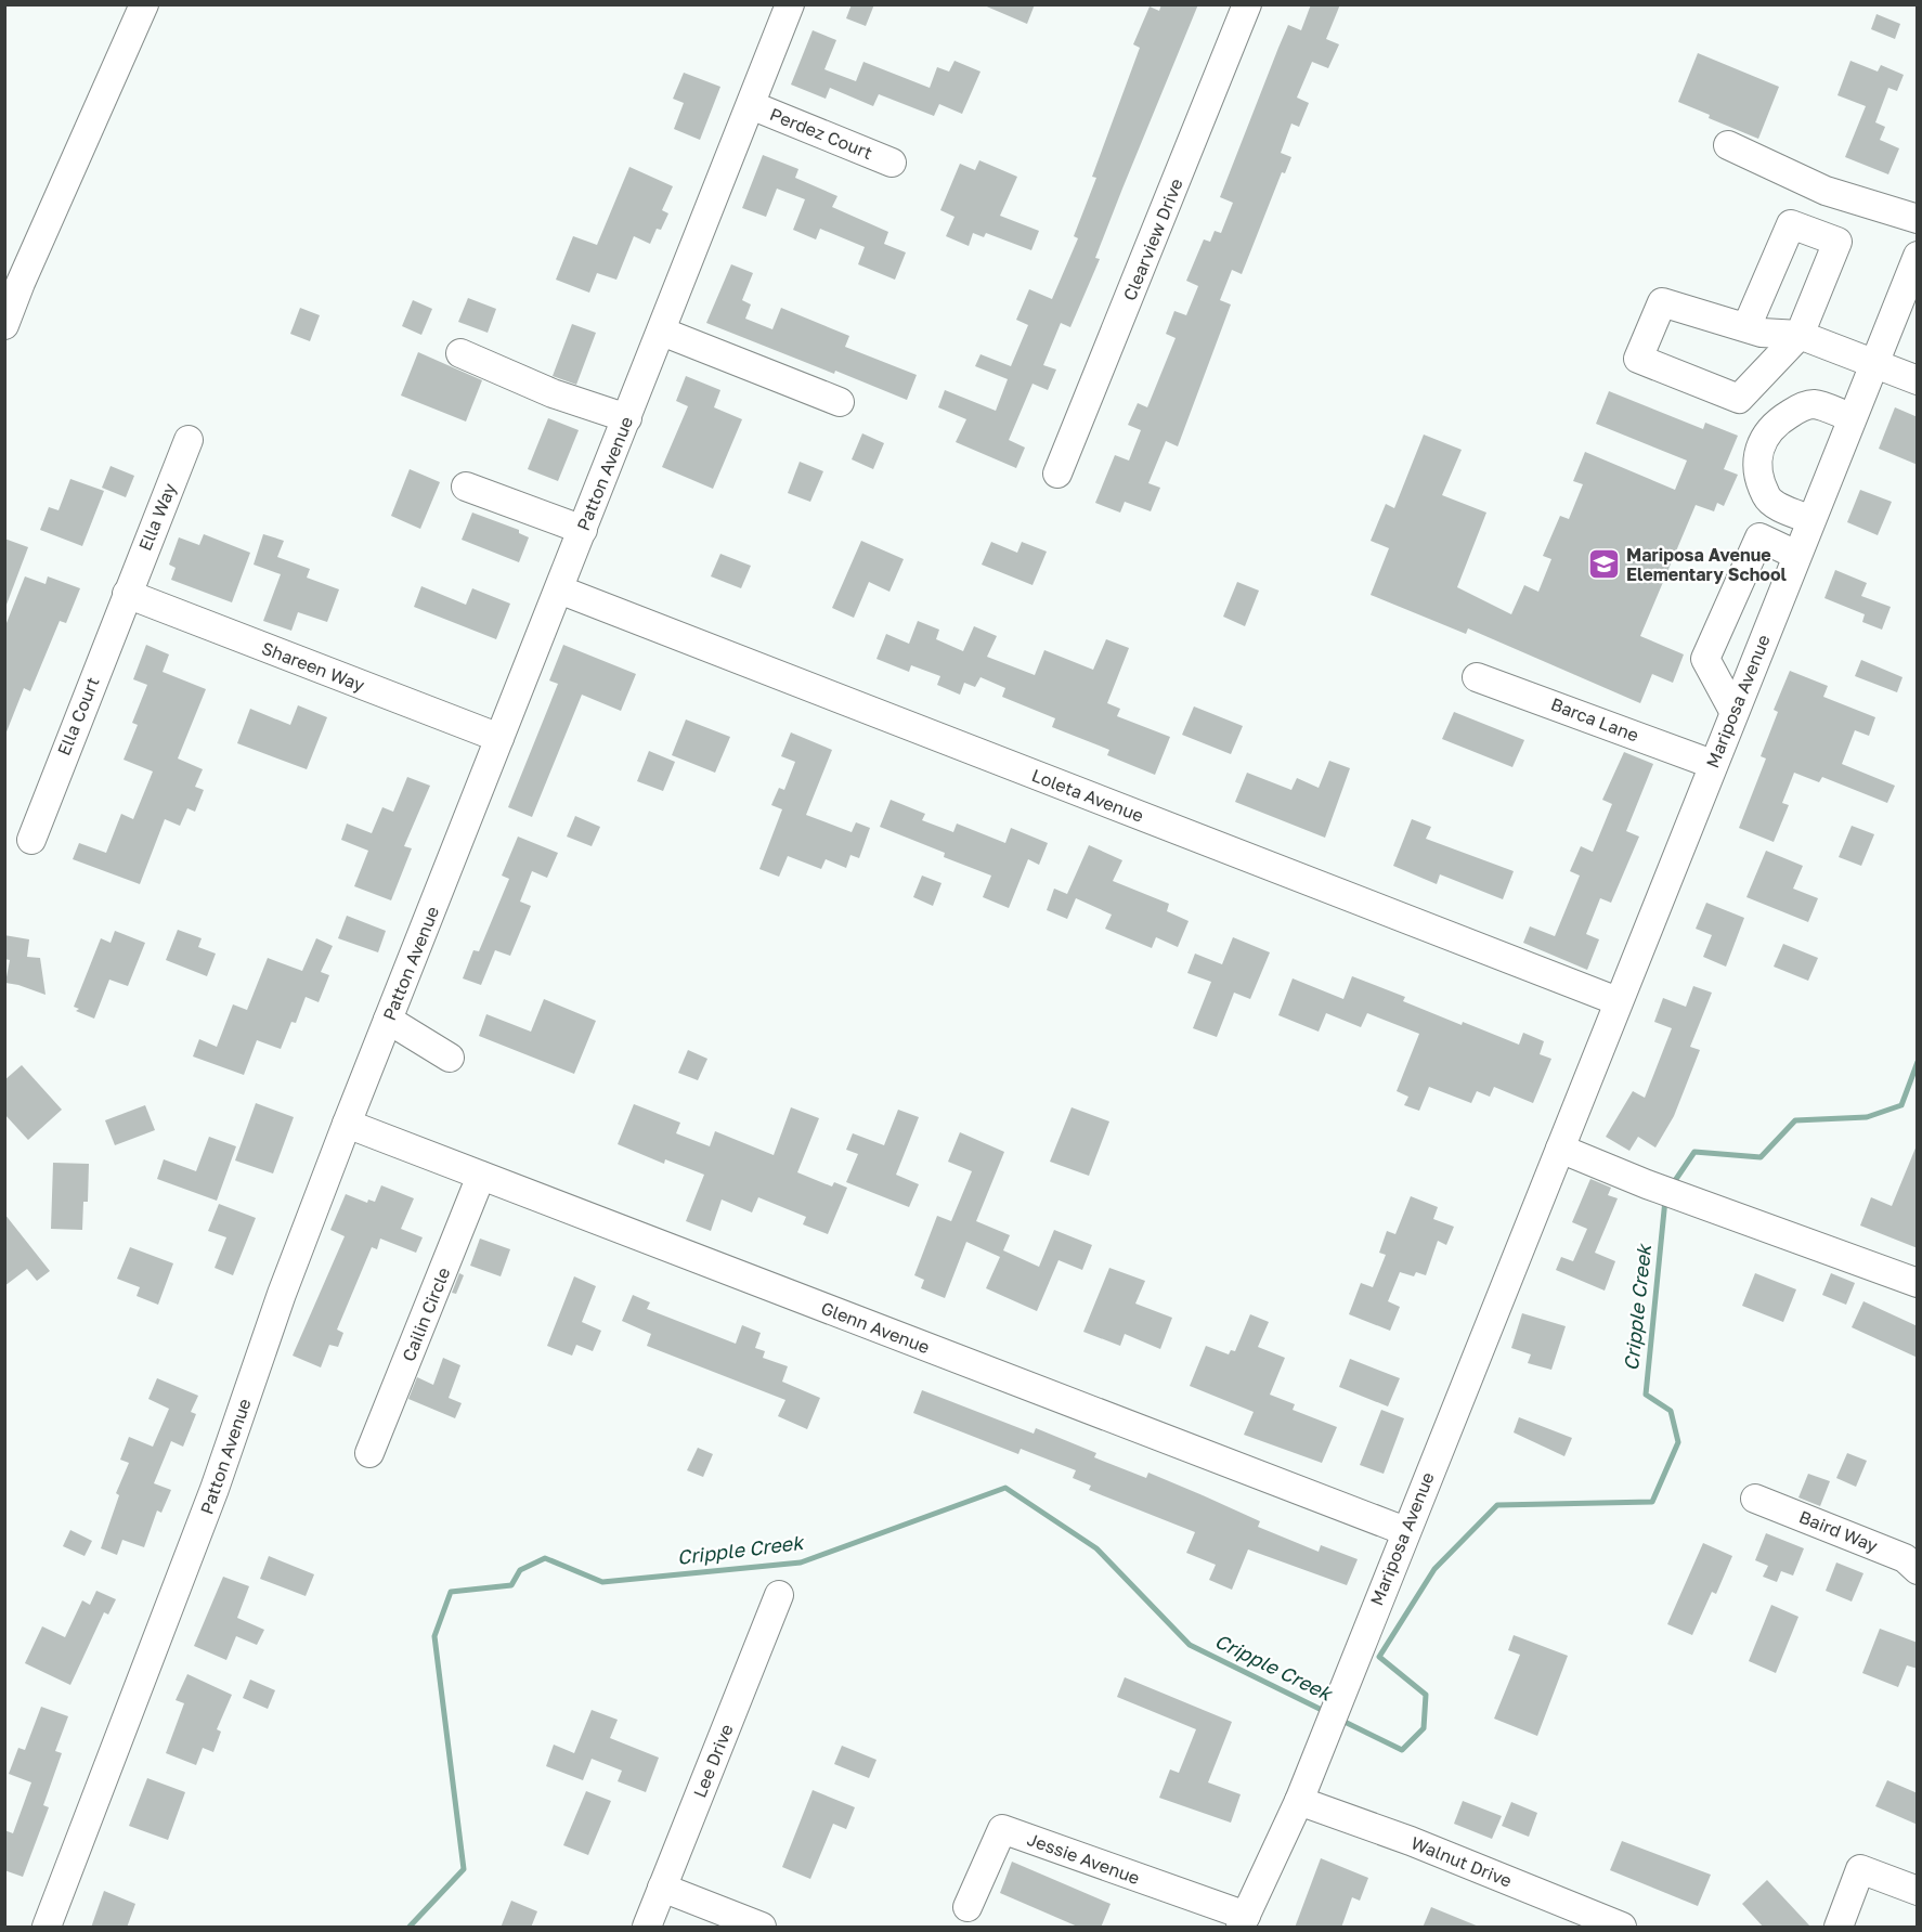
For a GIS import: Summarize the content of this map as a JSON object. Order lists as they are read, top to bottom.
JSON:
{
  "streets": {
    "street": [
      "Perdez Court",
      "Clearview Drive",
      "Patton Avenue",
      "Ella Way",
      "Shareen Way",
      "Mariposa Avenue",
      "Ella Court",
      "Barca Lane",
      "Loleta Avenue",
      "Cailin Circle",
      "Glenn Avenue",
      "Baird Way",
      "Lee Drive",
      "Jessie Avenue",
      "Walnut Drive"
    ]
  },
  "crossings": [
    ["Perdez Court", "Patton Avenue"],
    ["Patton Avenue", "Shareen Way"],
    ["Patton Avenue", "Loleta Avenue"],
    ["Patton Avenue", "Glenn Avenue"],
    ["Ella Way", "Shareen Way"],
    ["Ella Way", "Ella Court"],
    ["Shareen Way", "Ella Court"],
    ["Mariposa Avenue", "Barca Lane"],
    ["Mariposa Avenue", "Loleta Avenue"],
    ["Mariposa Avenue", "Glenn Avenue"],
    ["Mariposa Avenue", "Jessie Avenue"],
    ["Mariposa Avenue", "Walnut Drive"],
    ["Cailin Circle", "Glenn Avenue"]
  ],
  "water": ["Cripple Creek"],
  "places": {
    "school or university": ["Mariposa Avenue Elementary School"]
  }
}
